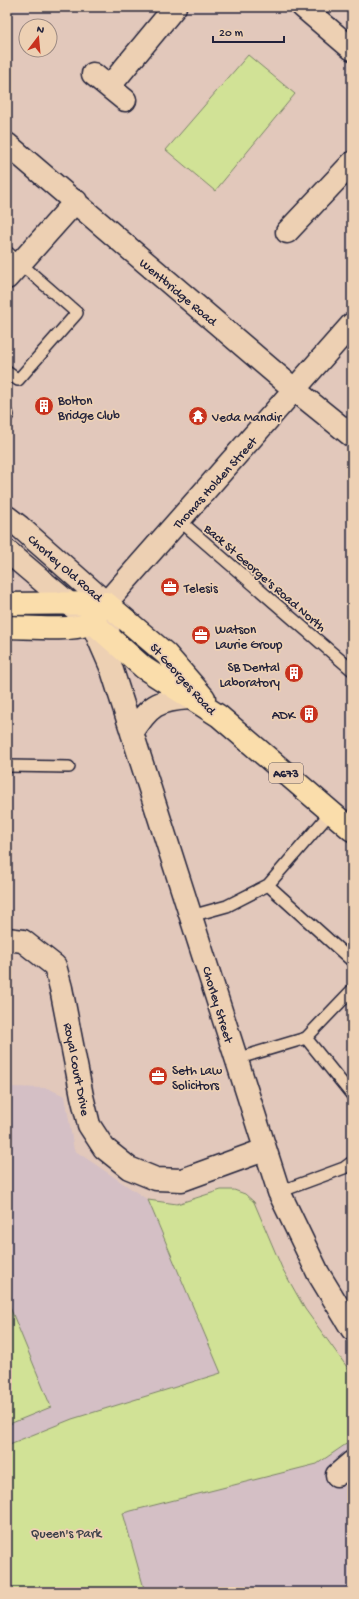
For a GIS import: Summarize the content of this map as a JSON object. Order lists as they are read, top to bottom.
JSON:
{
  "streets": {
    "main road": ["St Georges Road", "A673"],
    "street": [
      "Wentbridge Road",
      "Thomas Holden Street",
      "Chorley Old Road",
      "Chorley Street",
      "Royal Court Drive"
    ],
    "lane": ["Back St George's Road North"]
  },
  "crossings": [
    ["Wentbridge Road", "Thomas Holden Street"],
    ["Thomas Holden Street", "Chorley Old Road"],
    ["Thomas Holden Street", "Back St George's Road North"],
    ["Thomas Holden Street", "St Georges Road"],
    ["Thomas Holden Street", "Chorley Street"],
    ["Chorley Old Road", "St Georges Road"],
    ["Chorley Old Road", "Chorley Street"],
    ["St Georges Road", "Chorley Street"],
    ["Chorley Street", "Royal Court Drive"]
  ],
  "parks": ["Queen's Park"],
  "places": {
    "building": ["Bolton Bridge Club", "SB Dental Laboratory", "ADK"],
    "temple": ["Veda Mandir"],
    "office": ["Telesis", "Watson Laurie Group", "Seth Law Solicitors"]
  },
  "scale_bar": "20 m",
  "north": "top"
}
